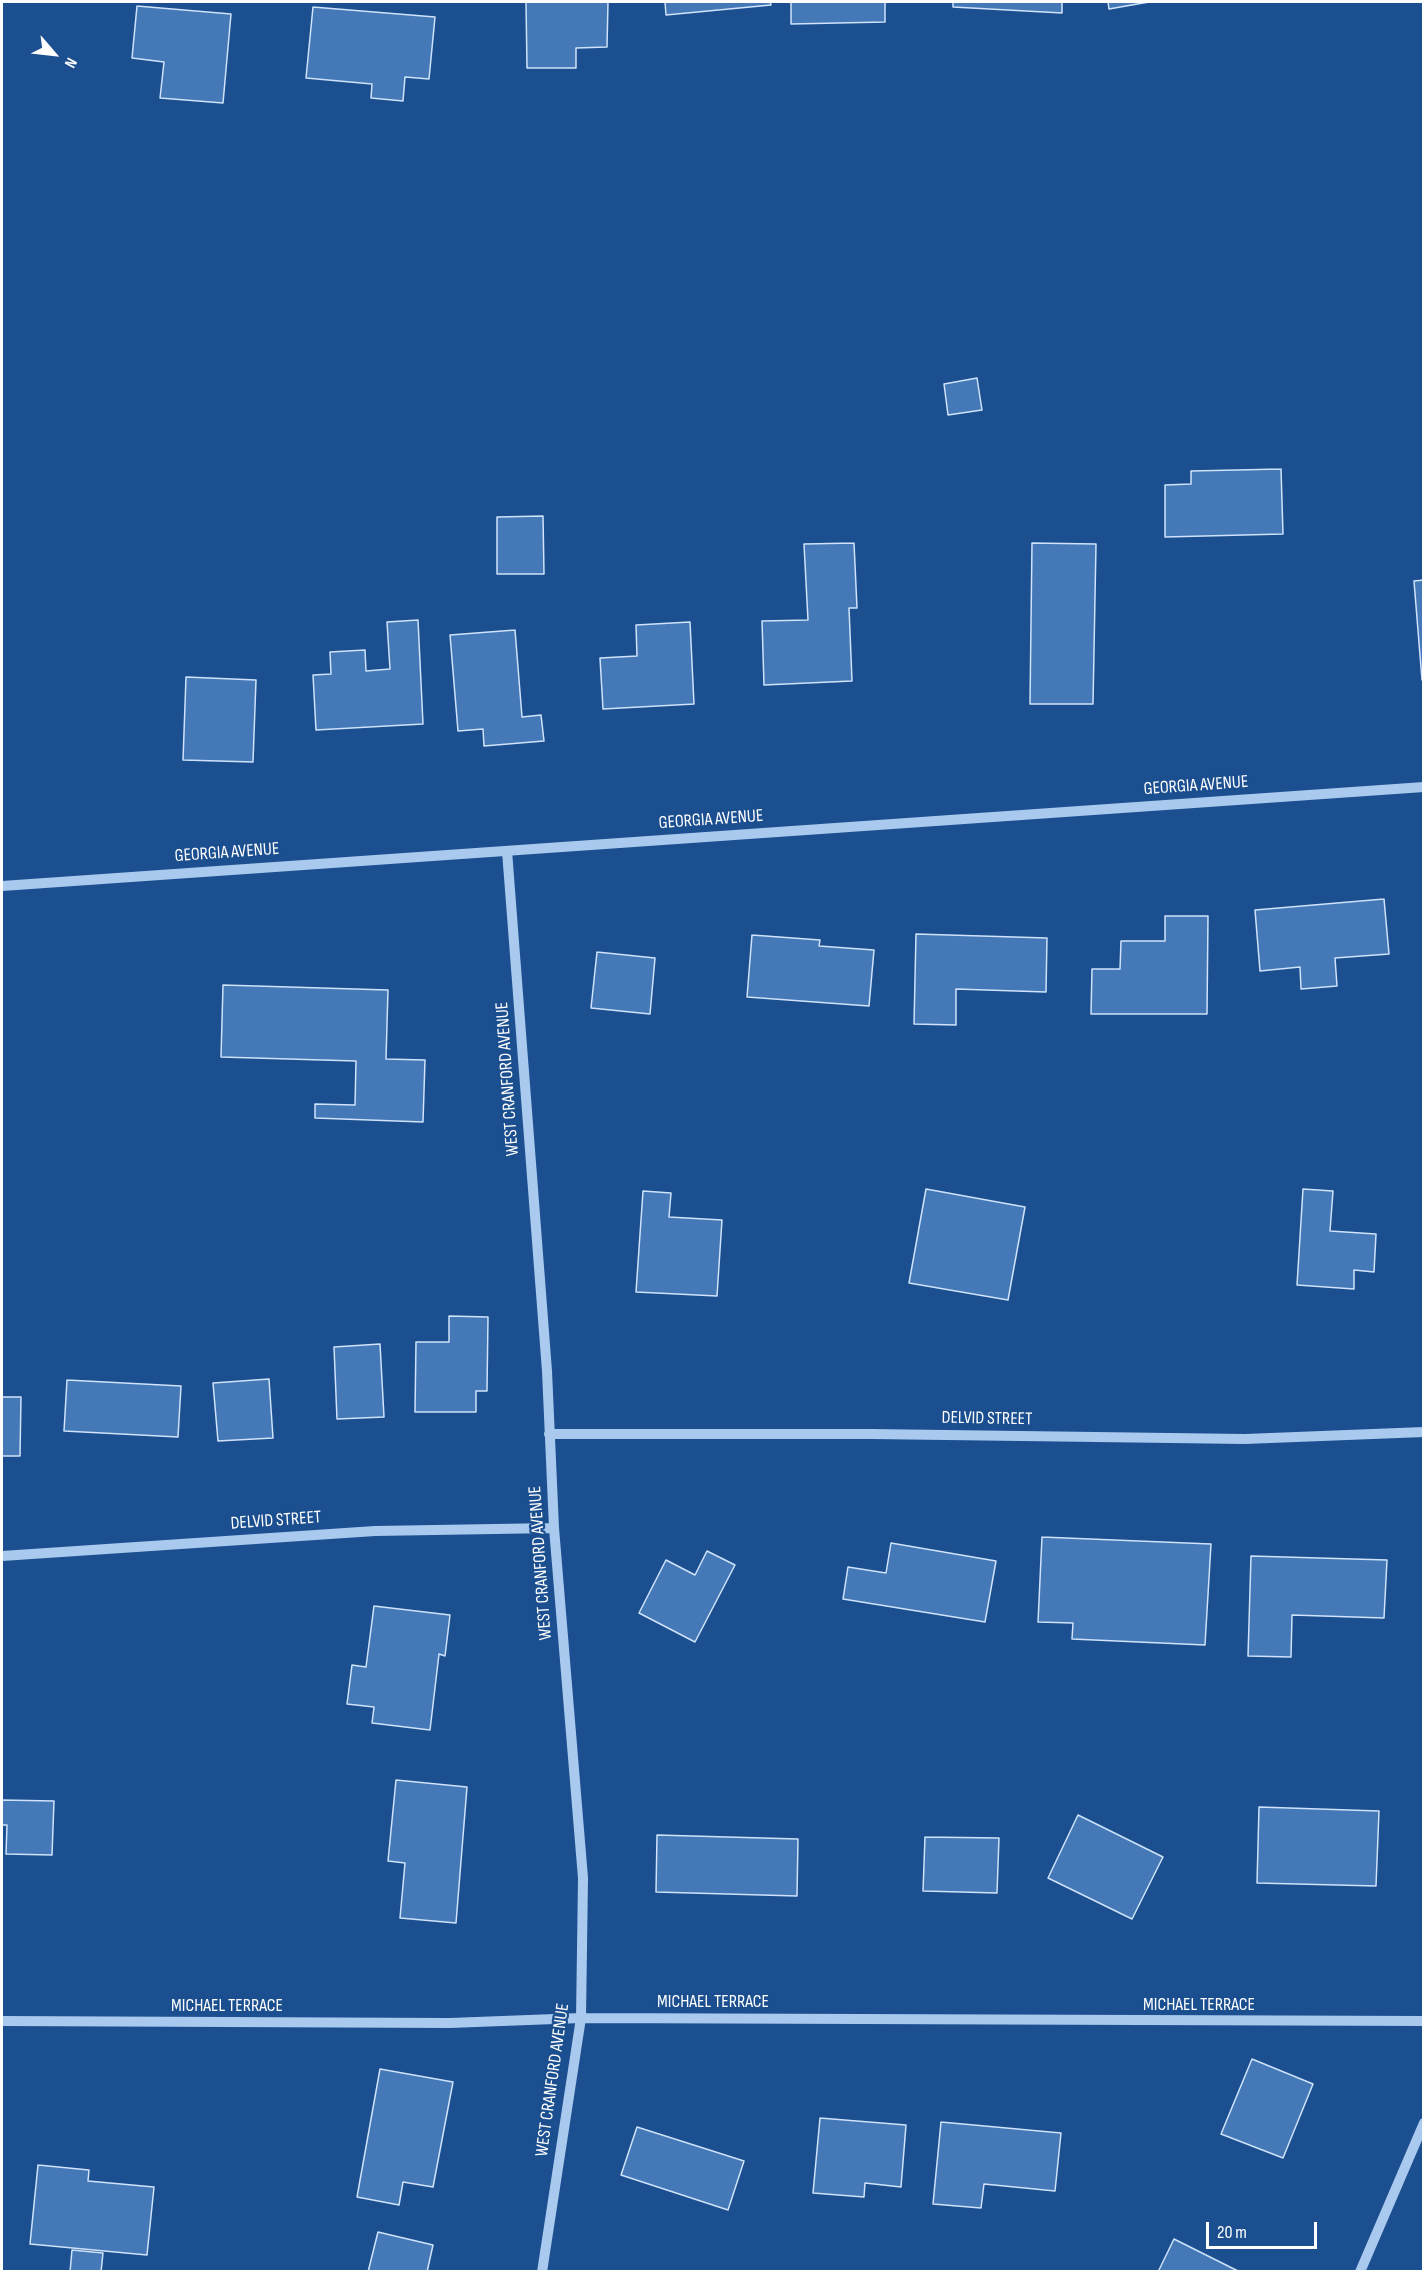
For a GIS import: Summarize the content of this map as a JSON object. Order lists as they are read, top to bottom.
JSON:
{
  "streets": {
    "street": [
      "GEORGIA AVENUE",
      "WEST CRANFORD AVENUE",
      "DELVID STREET",
      "MICHAEL TERRACE"
    ]
  },
  "crossings": [
    ["GEORGIA AVENUE", "WEST CRANFORD AVENUE"],
    ["WEST CRANFORD AVENUE", "DELVID STREET"],
    ["WEST CRANFORD AVENUE", "MICHAEL TERRACE"]
  ],
  "scale_bar": "20 m",
  "north": "bottom right"
}
